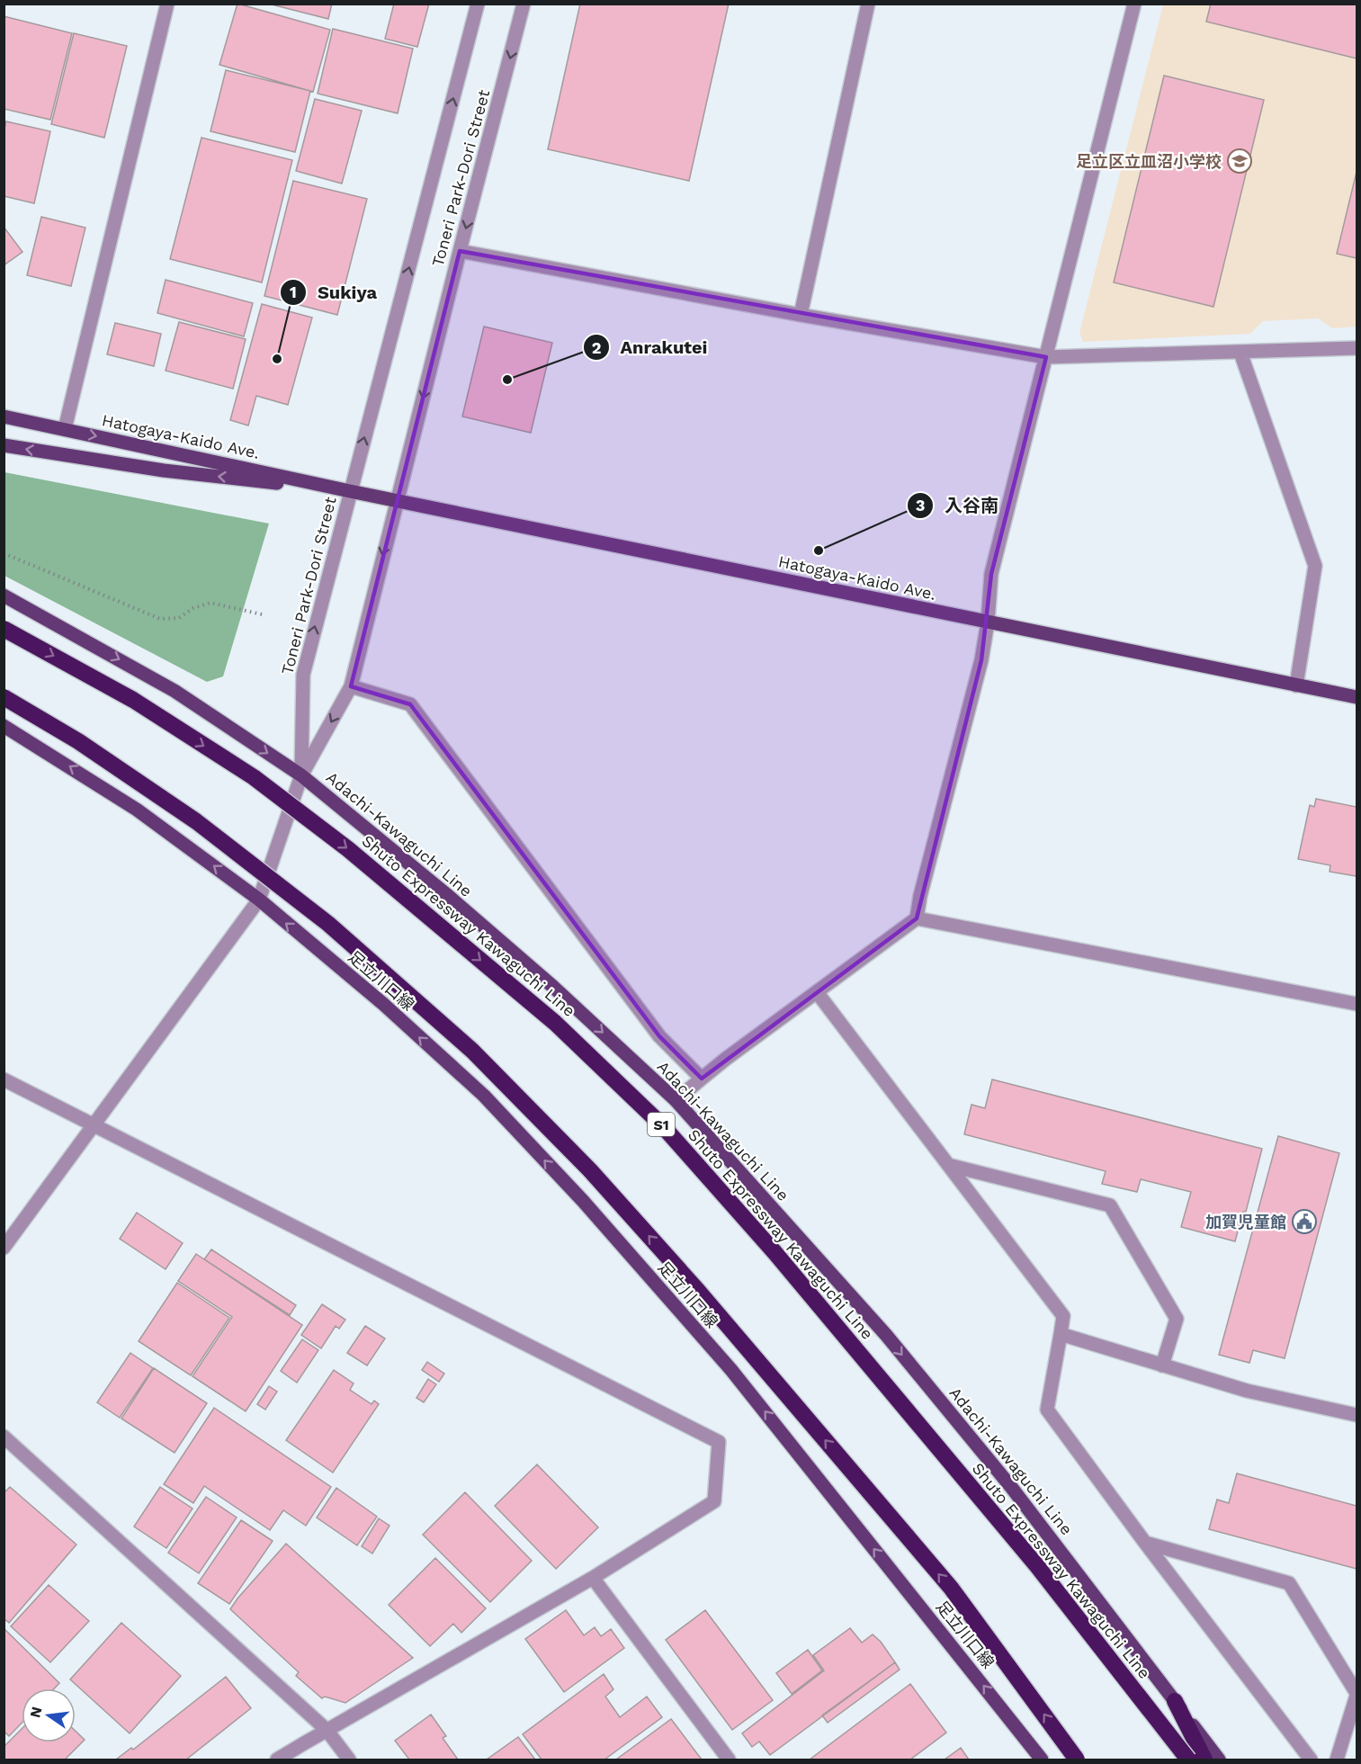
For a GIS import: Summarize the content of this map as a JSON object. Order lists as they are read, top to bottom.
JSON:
{
  "streets": {
    "highway": ["Shuto Expressway Kawaguchi Line", "S1"],
    "main road": ["Hatogaya-Kaido Ave.", "Adachi-Kawaguchi Line", "足立川口線"],
    "street": ["Toneri Park-Dori Street"]
  },
  "crossings": [
    ["Toneri Park-Dori Street", "Hatogaya-Kaido Ave."],
    ["Toneri Park-Dori Street", "Adachi-Kawaguchi Line"]
  ],
  "one_way": ["Adachi-Kawaguchi Line", "足立川口線"],
  "places": {
    "school or university": ["足立区立皿沼小学校"],
    "other": ["Sukiya", "Anrakutei", "入谷南"],
    "public building": ["加賀児童館"]
  },
  "north": "left"
}
